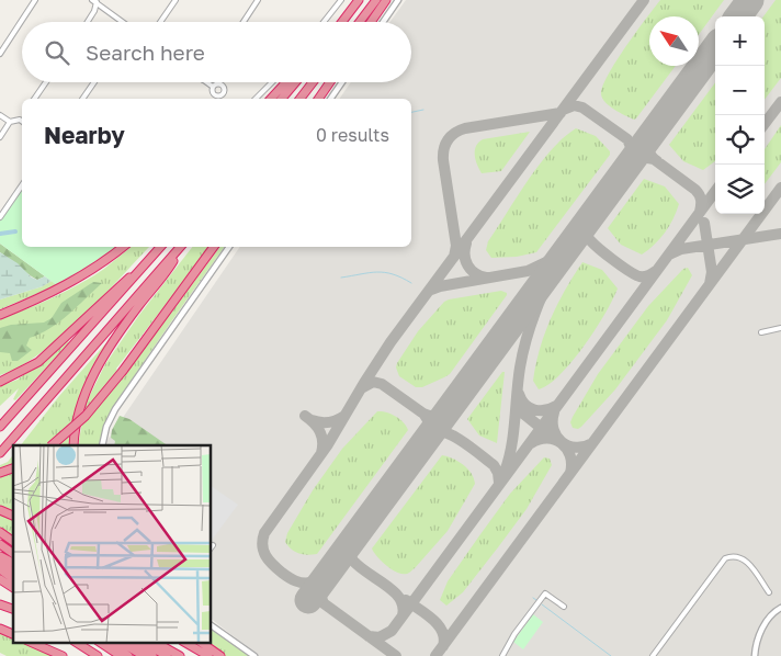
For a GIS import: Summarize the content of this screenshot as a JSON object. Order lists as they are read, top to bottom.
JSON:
{
  "north": "top left",
  "page": {
    "map_buttons": ["+", "−"],
    "search": "Search here",
    "heading": ["Nearby", "0 results"]
  }
}
